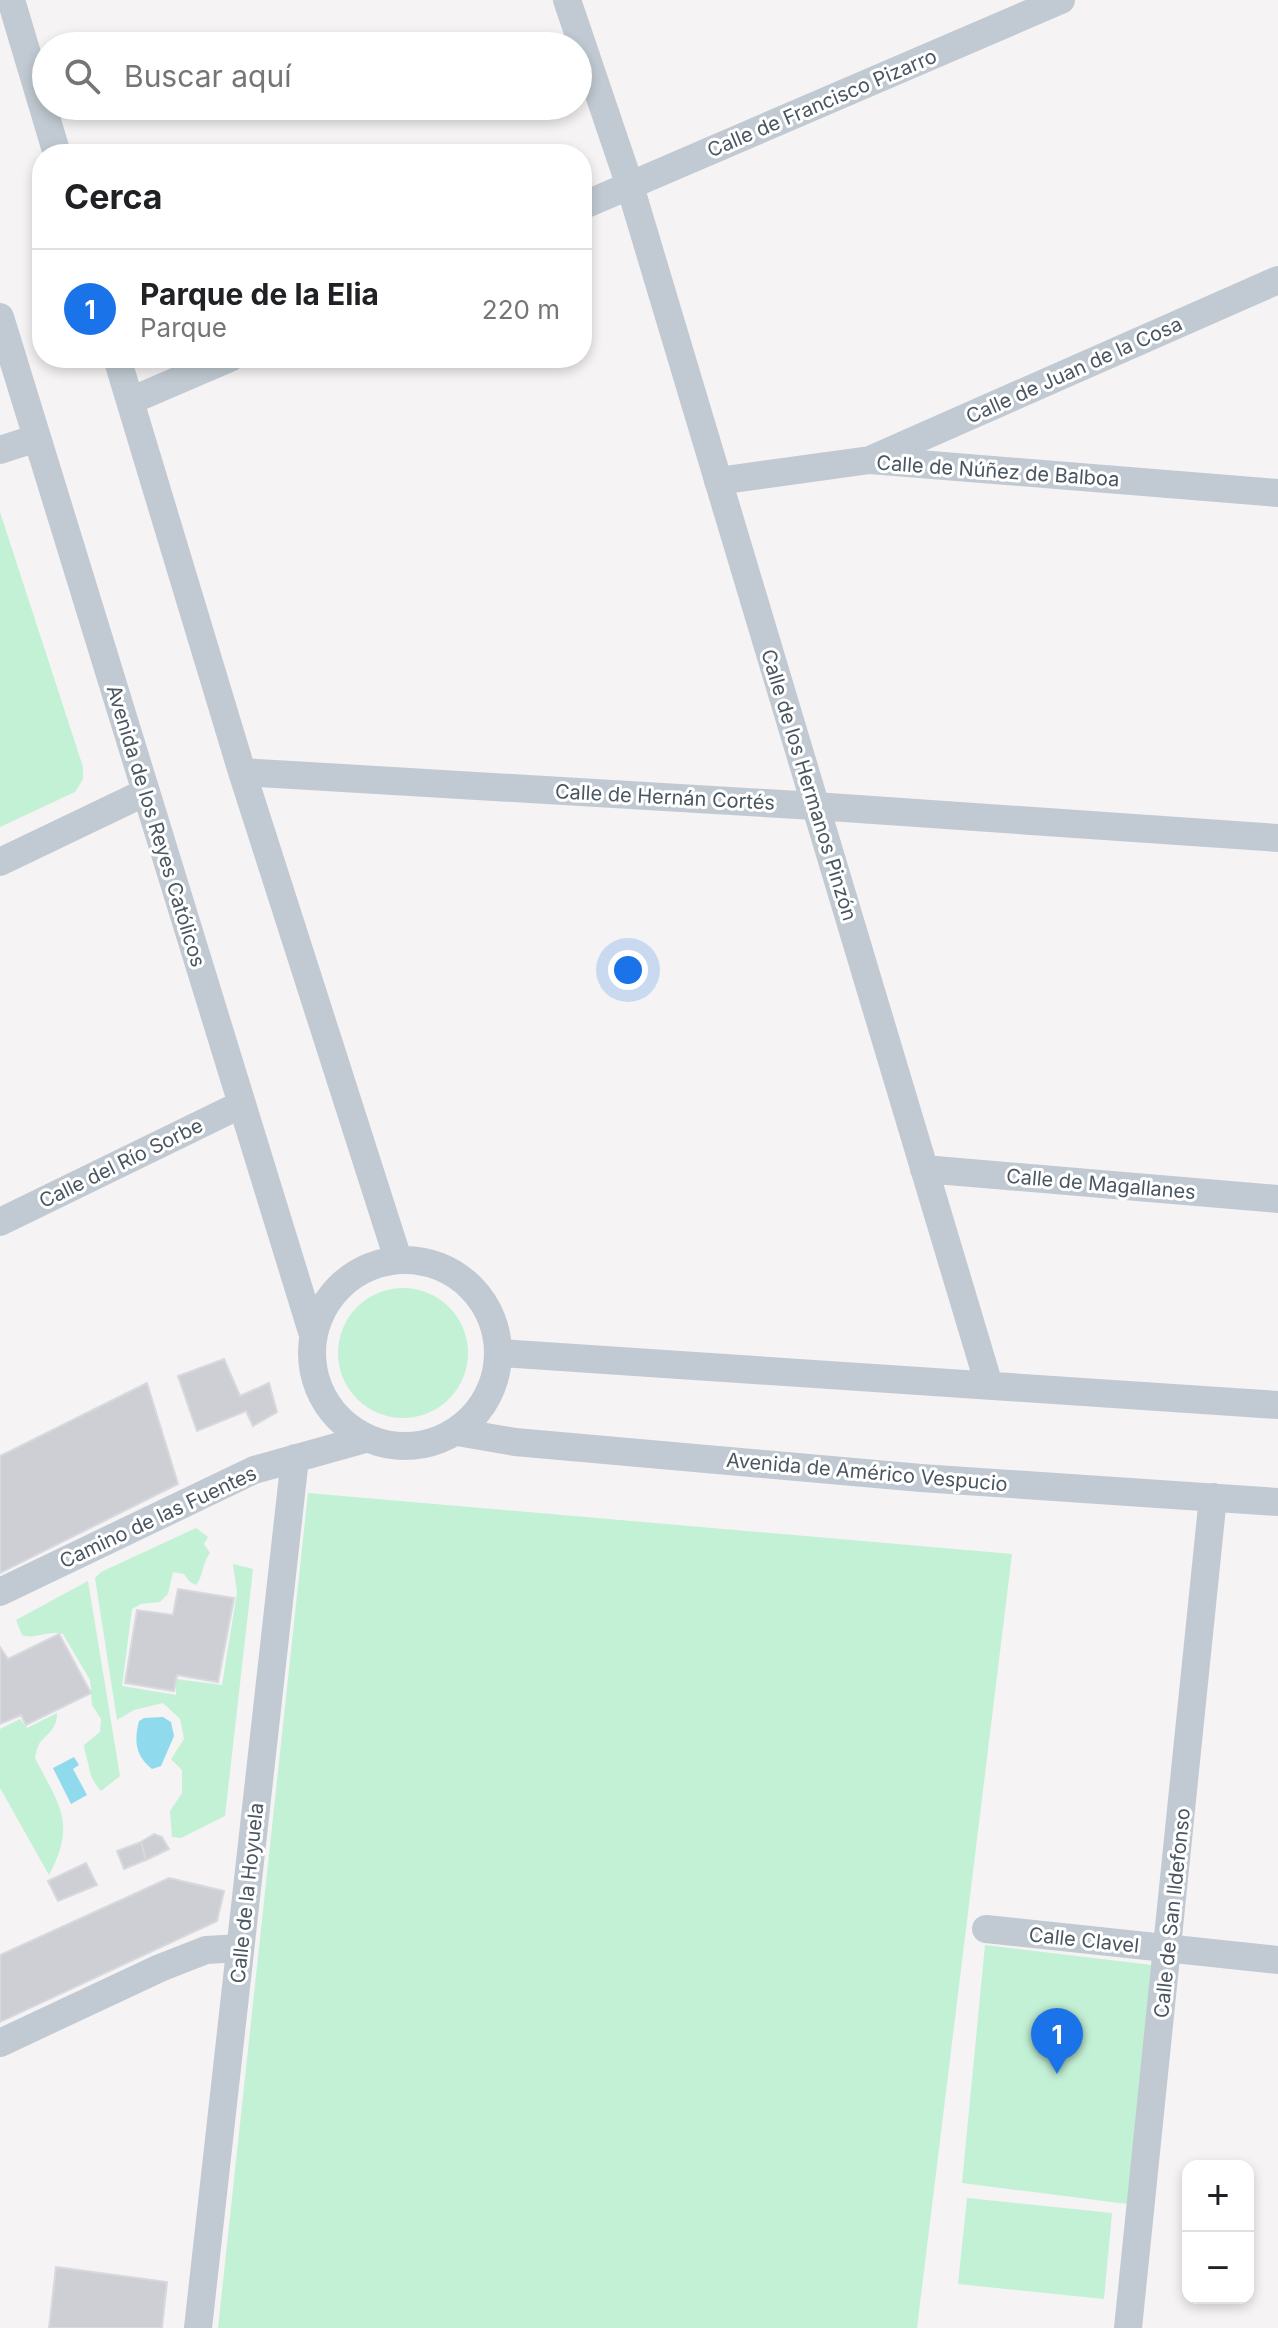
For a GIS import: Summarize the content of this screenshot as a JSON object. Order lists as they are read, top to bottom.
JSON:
{
  "streets": {
    "street": [
      "Calle de Francisco Pizarro",
      "Calle de Juan de la Cosa",
      "Calle de Núñez de Balboa",
      "Calle de los Hermanos Pinzón",
      "Calle de Hernán Cortés",
      "Avenida de los Reyes Católicos",
      "Calle del Río Sorbe",
      "Calle de Magallanes",
      "Avenida de Américo Vespucio",
      "Camino de las Fuentes",
      "Calle de la Hoyuela",
      "Calle de San Ildefonso",
      "Calle Clavel"
    ]
  },
  "crossings": [
    ["Calle de Francisco Pizarro", "Calle de los Hermanos Pinzón"],
    ["Calle de Juan de la Cosa", "Calle de Núñez de Balboa"],
    ["Calle de Núñez de Balboa", "Calle de los Hermanos Pinzón"],
    ["Calle de los Hermanos Pinzón", "Calle de Hernán Cortés"],
    ["Calle de los Hermanos Pinzón", "Calle de Magallanes"],
    ["Avenida de los Reyes Católicos", "Calle del Río Sorbe"],
    ["Avenida de los Reyes Católicos", "Avenida de Américo Vespucio"],
    ["Avenida de los Reyes Católicos", "Camino de las Fuentes"],
    ["Avenida de Américo Vespucio", "Camino de las Fuentes"],
    ["Avenida de Américo Vespucio", "Calle de San Ildefonso"],
    ["Camino de las Fuentes", "Calle de la Hoyuela"],
    ["Calle de San Ildefonso", "Calle Clavel"]
  ],
  "page": {
    "search": "Buscar aquí",
    "heading": "Cerca",
    "list": [
      {
        "mark": "1",
        "name": "Parque de la Elia",
        "note": "Parque",
        "value": "220 m"
      }
    ],
    "pins": "1",
    "map_buttons": ["+", "−"]
  }
}
